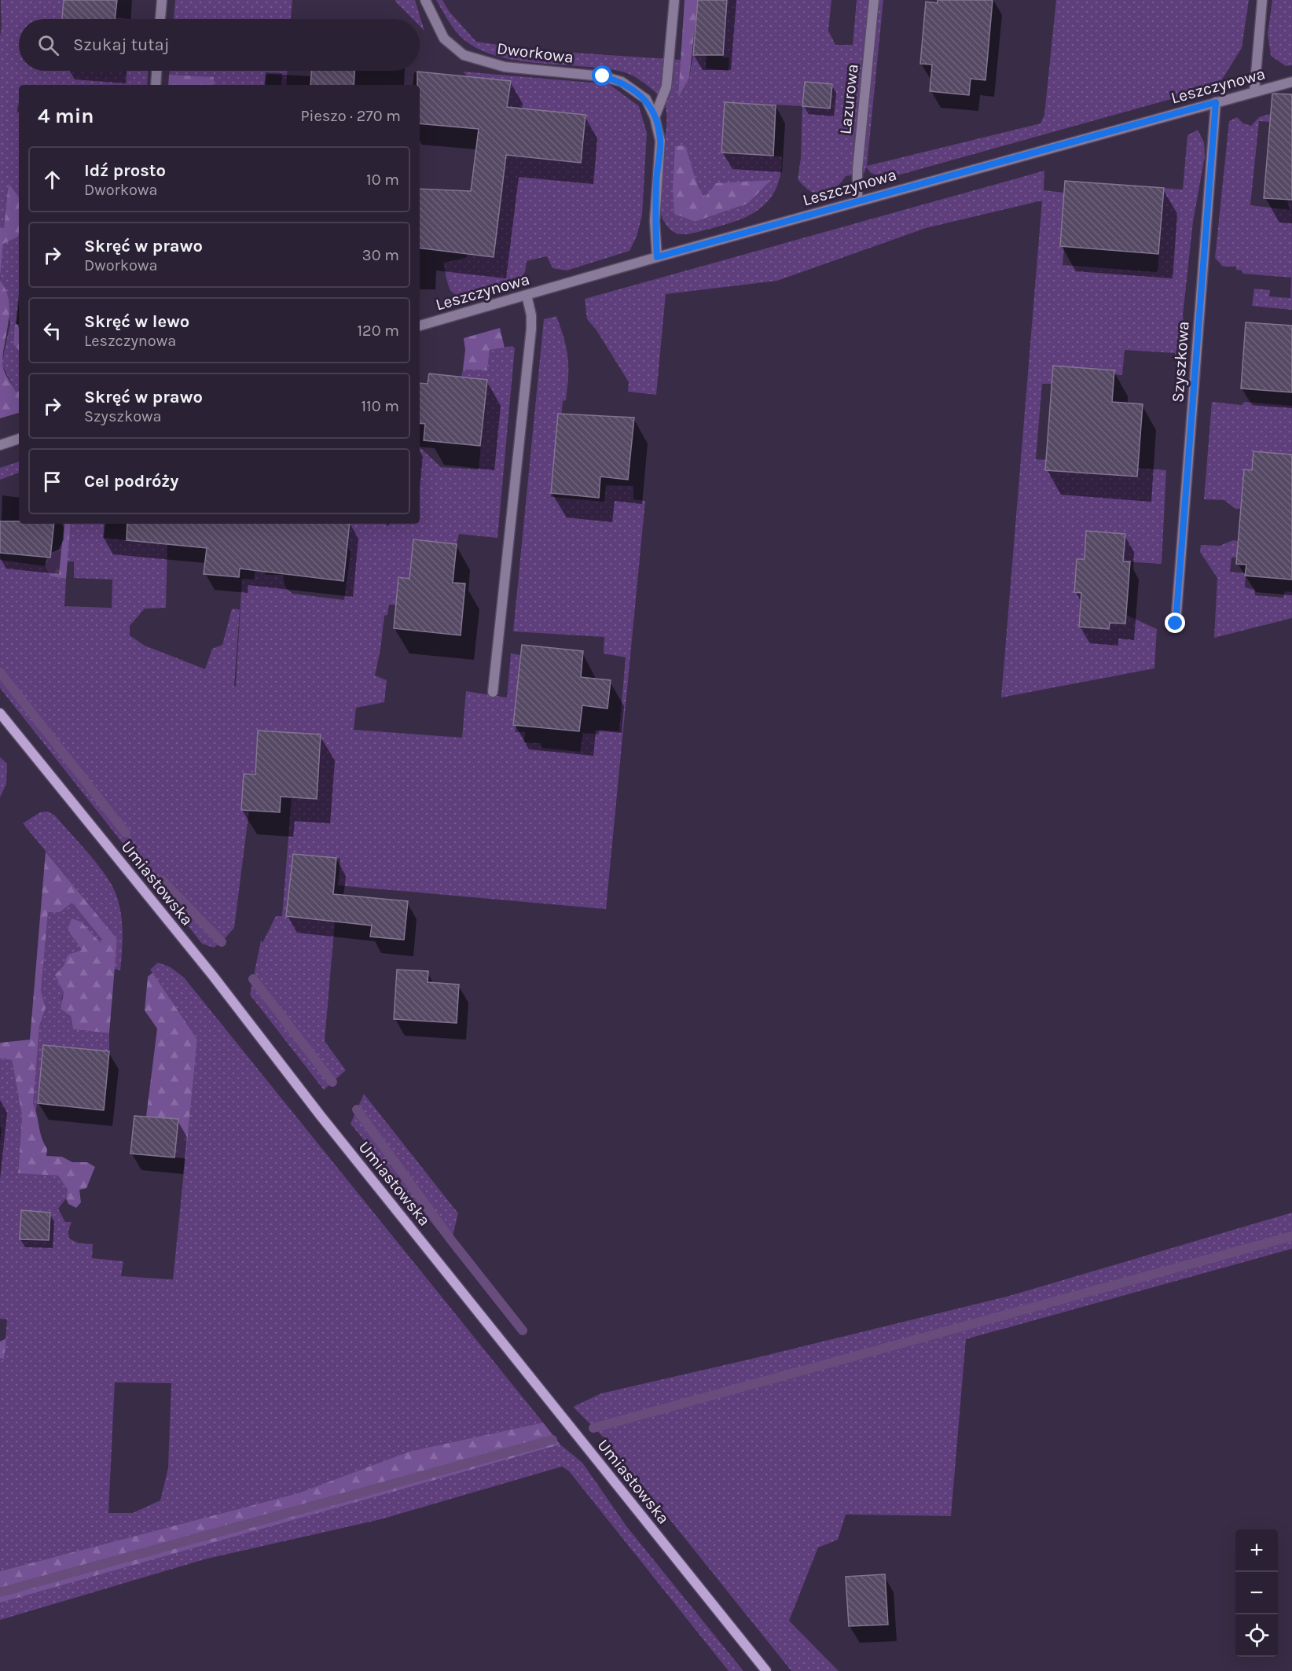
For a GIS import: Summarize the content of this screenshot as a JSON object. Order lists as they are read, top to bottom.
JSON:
{
  "streets": {
    "main road": ["Umiastowska"],
    "street": [
      "Dworkowa",
      "Leszczynowa",
      "Lazurowa",
      "Szyszkowa"
    ]
  },
  "crossings": [
    ["Dworkowa", "Leszczynowa"],
    ["Leszczynowa", "Lazurowa"],
    ["Leszczynowa", "Szyszkowa"]
  ],
  "page": {
    "search": "Szukaj tutaj",
    "heading": ["4 min", "Pieszo · 270 m"],
    "list": [
      ["Idź prosto", "Dworkowa", "10 m"],
      ["Skręć w prawo", "Dworkowa", "30 m"],
      ["Skręć w lewo", "Leszczynowa", "120 m"],
      ["Skręć w prawo", "Szyszkowa", "110 m"],
      "Cel podróży"
    ],
    "map_buttons": ["+", "−"]
  }
}
